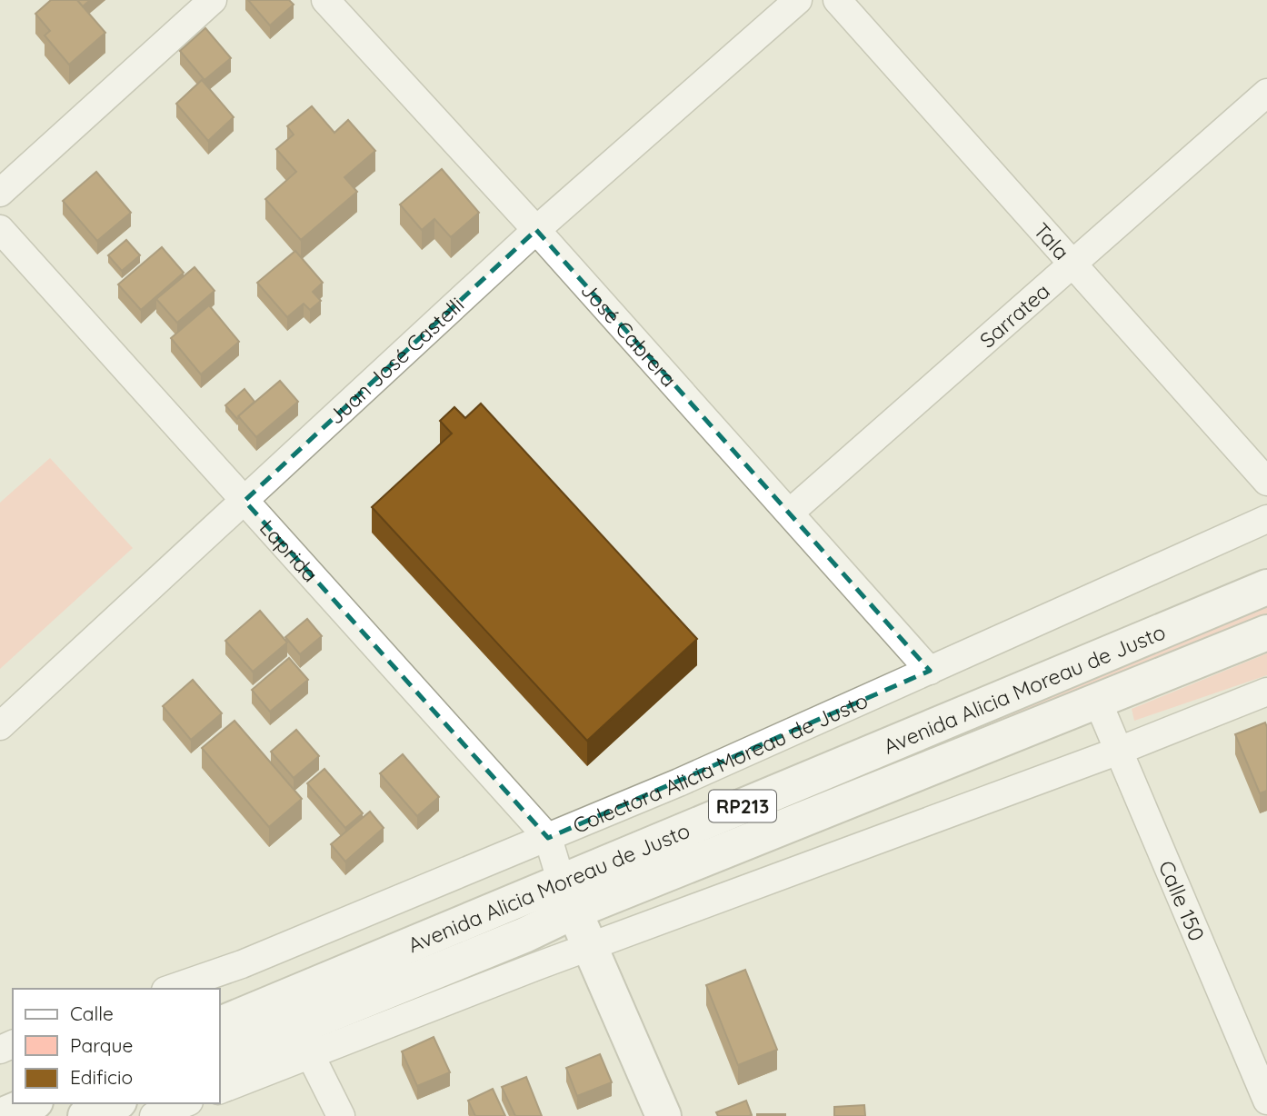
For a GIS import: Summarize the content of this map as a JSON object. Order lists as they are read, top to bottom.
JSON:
{
  "streets": {
    "main road": ["Avenida Alicia Moreau de Justo", "RP213"],
    "street": [
      "Tala",
      "Sarratea",
      "José Cabrera",
      "Juan José Castelli",
      "Laprida",
      "Colectora Alicia Moreau de Justo",
      "Calle 150"
    ]
  },
  "crossings": [
    ["Tala", "Sarratea"],
    ["Sarratea", "José Cabrera"],
    ["José Cabrera", "Juan José Castelli"],
    ["José Cabrera", "Colectora Alicia Moreau de Justo"],
    ["Juan José Castelli", "Laprida"],
    ["Laprida", "Avenida Alicia Moreau de Justo"],
    ["Laprida", "Colectora Alicia Moreau de Justo"],
    ["Avenida Alicia Moreau de Justo", "Calle 150"]
  ],
  "legend": ["Calle", "Parque", "Edificio"]
}
